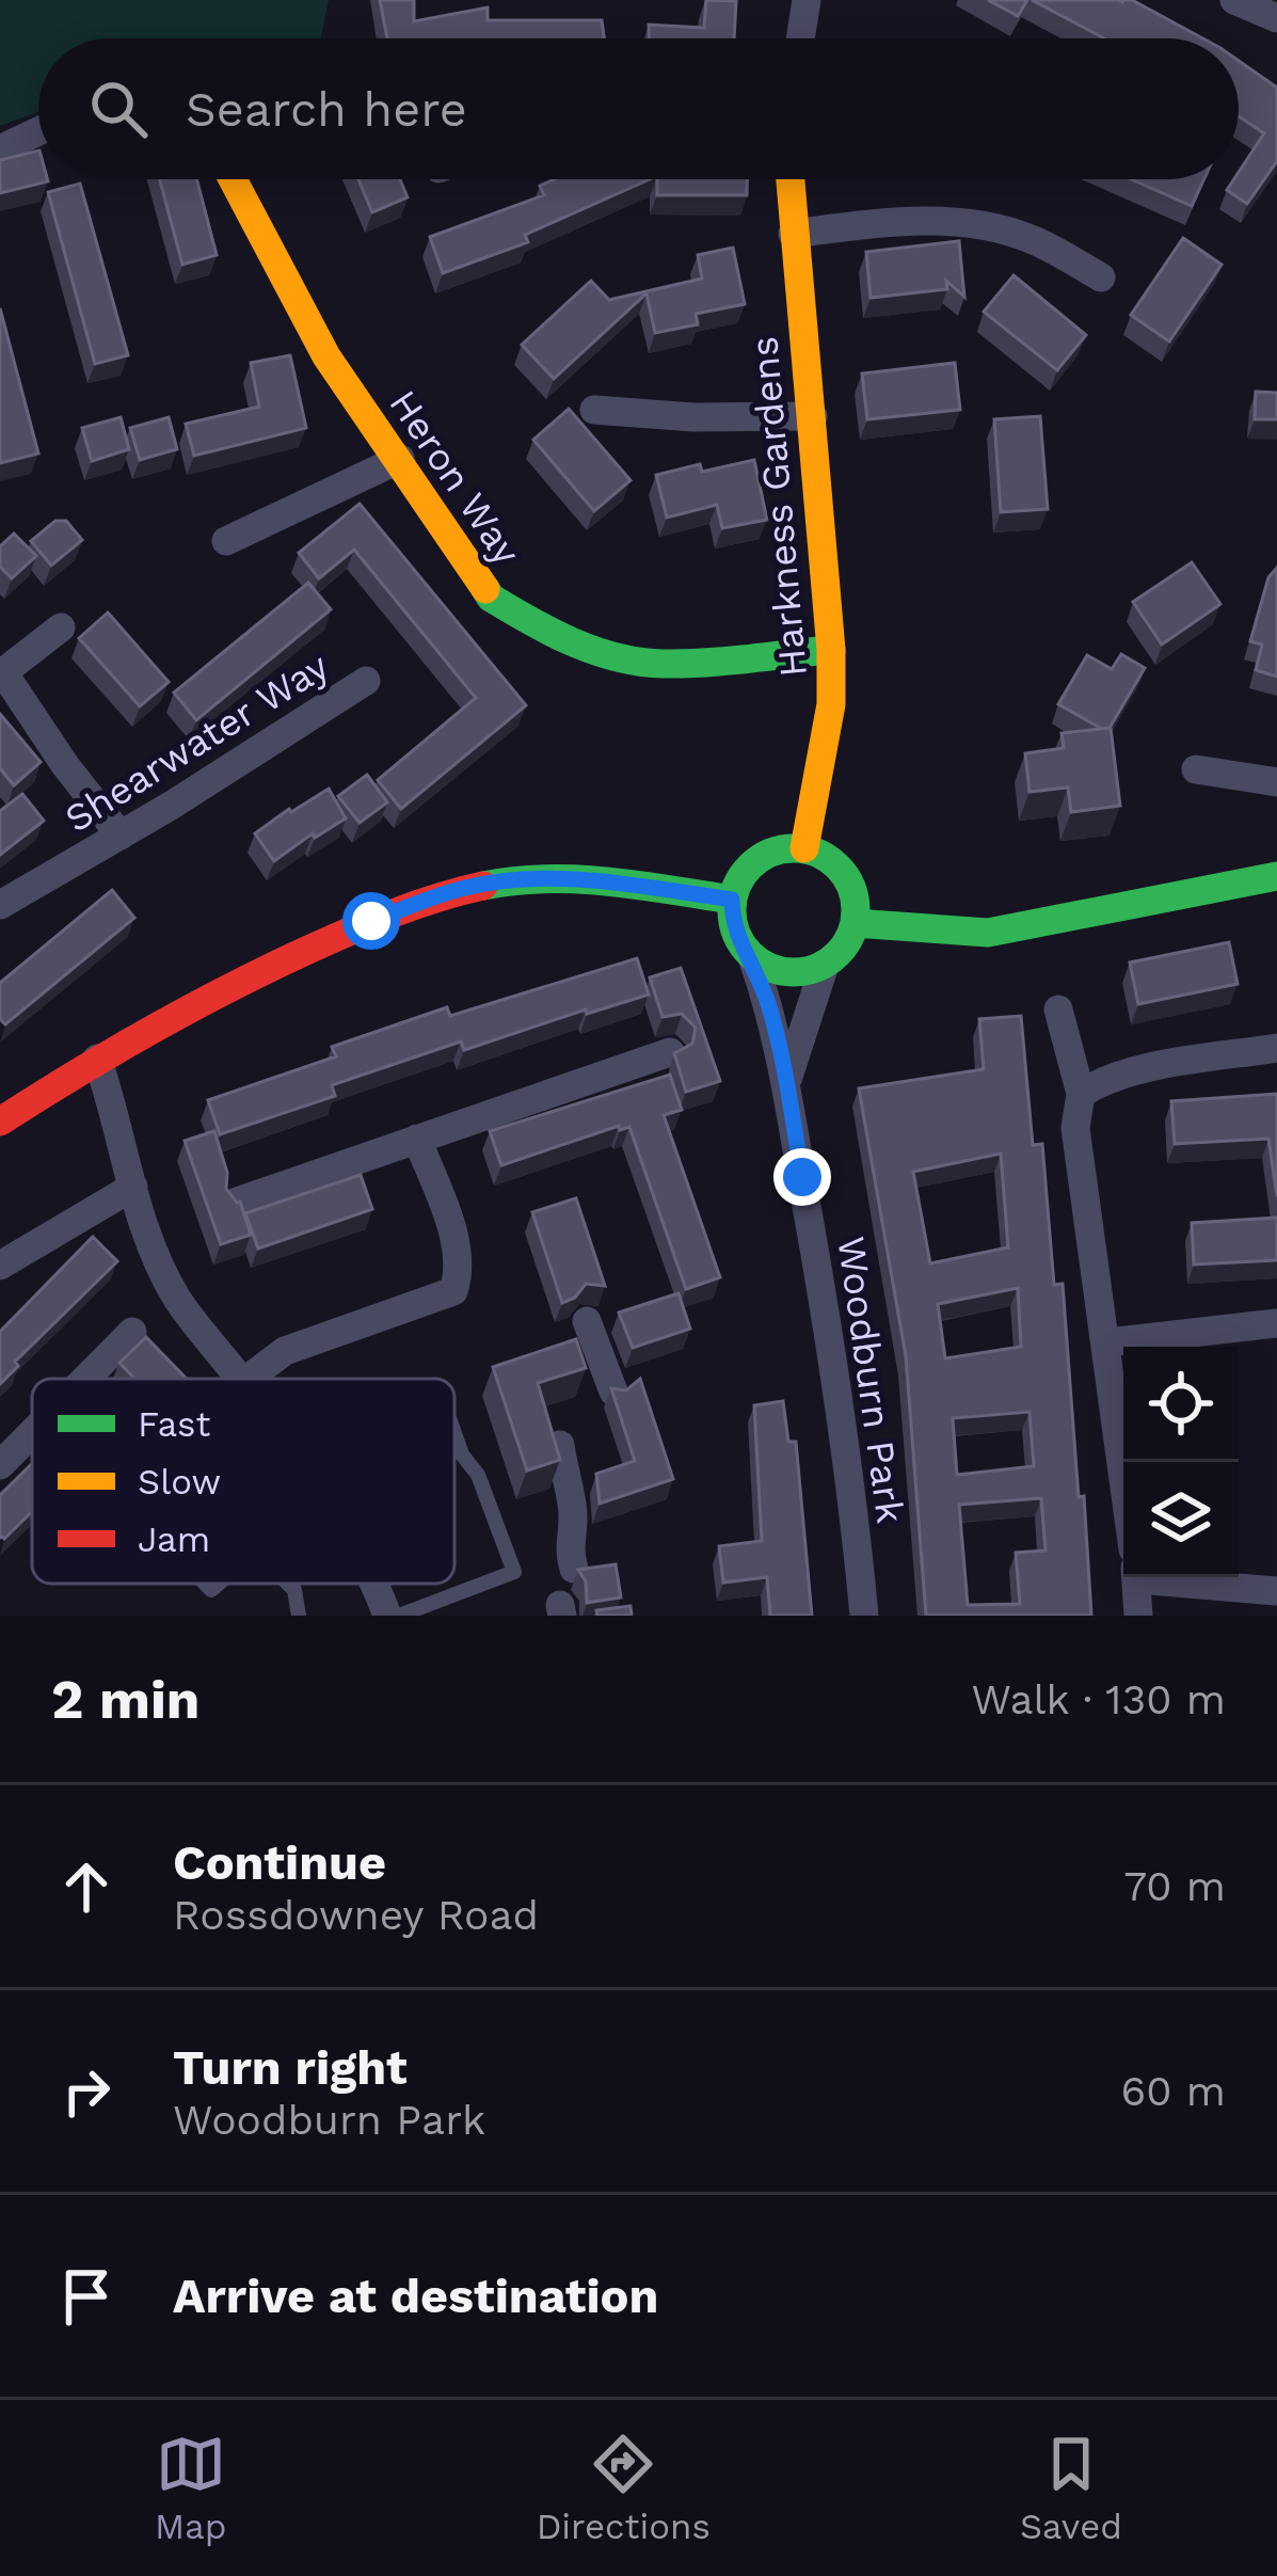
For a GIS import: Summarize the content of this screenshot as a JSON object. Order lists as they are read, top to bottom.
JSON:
{
  "streets": {
    "main road": ["Heron Way", "Harkness Gardens"],
    "street": ["Shearwater Way", "Woodburn Park"]
  },
  "crossings": [
    ["Heron Way", "Harkness Gardens"],
    ["Harkness Gardens", "Woodburn Park"]
  ],
  "legend": ["Fast", "Slow", "Jam"],
  "page": {
    "search": "Search here",
    "heading": ["2 min", "Walk · 130 m"],
    "list": [
      ["Continue", "Rossdowney Road", "70 m"],
      ["Turn right", "Woodburn Park", "60 m"],
      "Arrive at destination"
    ],
    "nav": ["Map", "Directions", "Saved"]
  }
}
